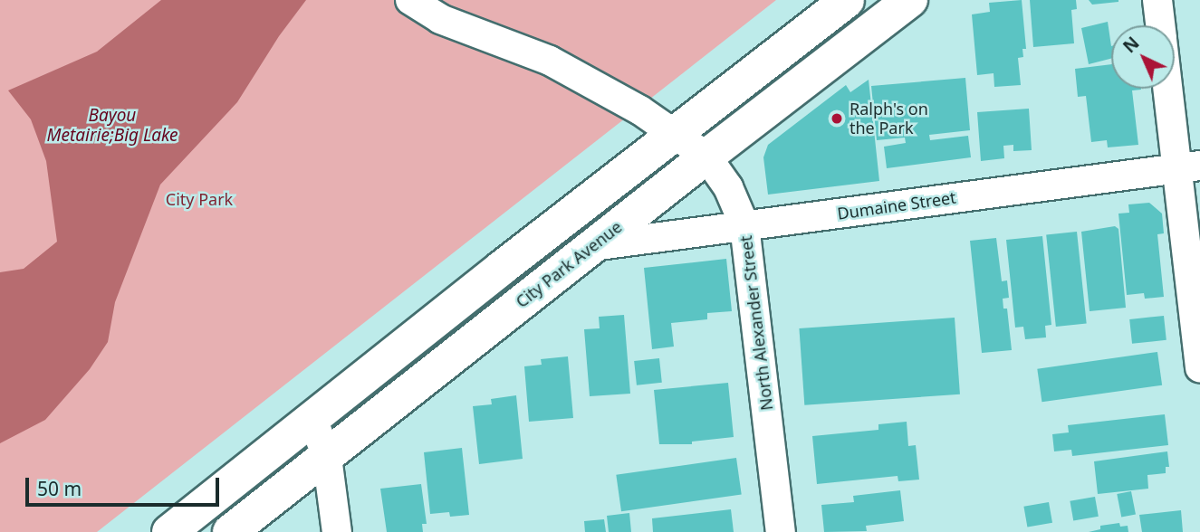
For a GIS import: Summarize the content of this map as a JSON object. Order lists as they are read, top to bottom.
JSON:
{
  "streets": {
    "main road": ["City Park Avenue"],
    "street": ["Dumaine Street", "North Alexander Street"]
  },
  "crossings": [
    ["Dumaine Street", "City Park Avenue"],
    ["Dumaine Street", "North Alexander Street"],
    ["City Park Avenue", "North Alexander Street"]
  ],
  "water": ["Bayou Metairie;Big Lake"],
  "parks": ["City Park"],
  "places": ["Ralph's on the Park"],
  "scale_bar": "50 m",
  "north": "top left"
}
